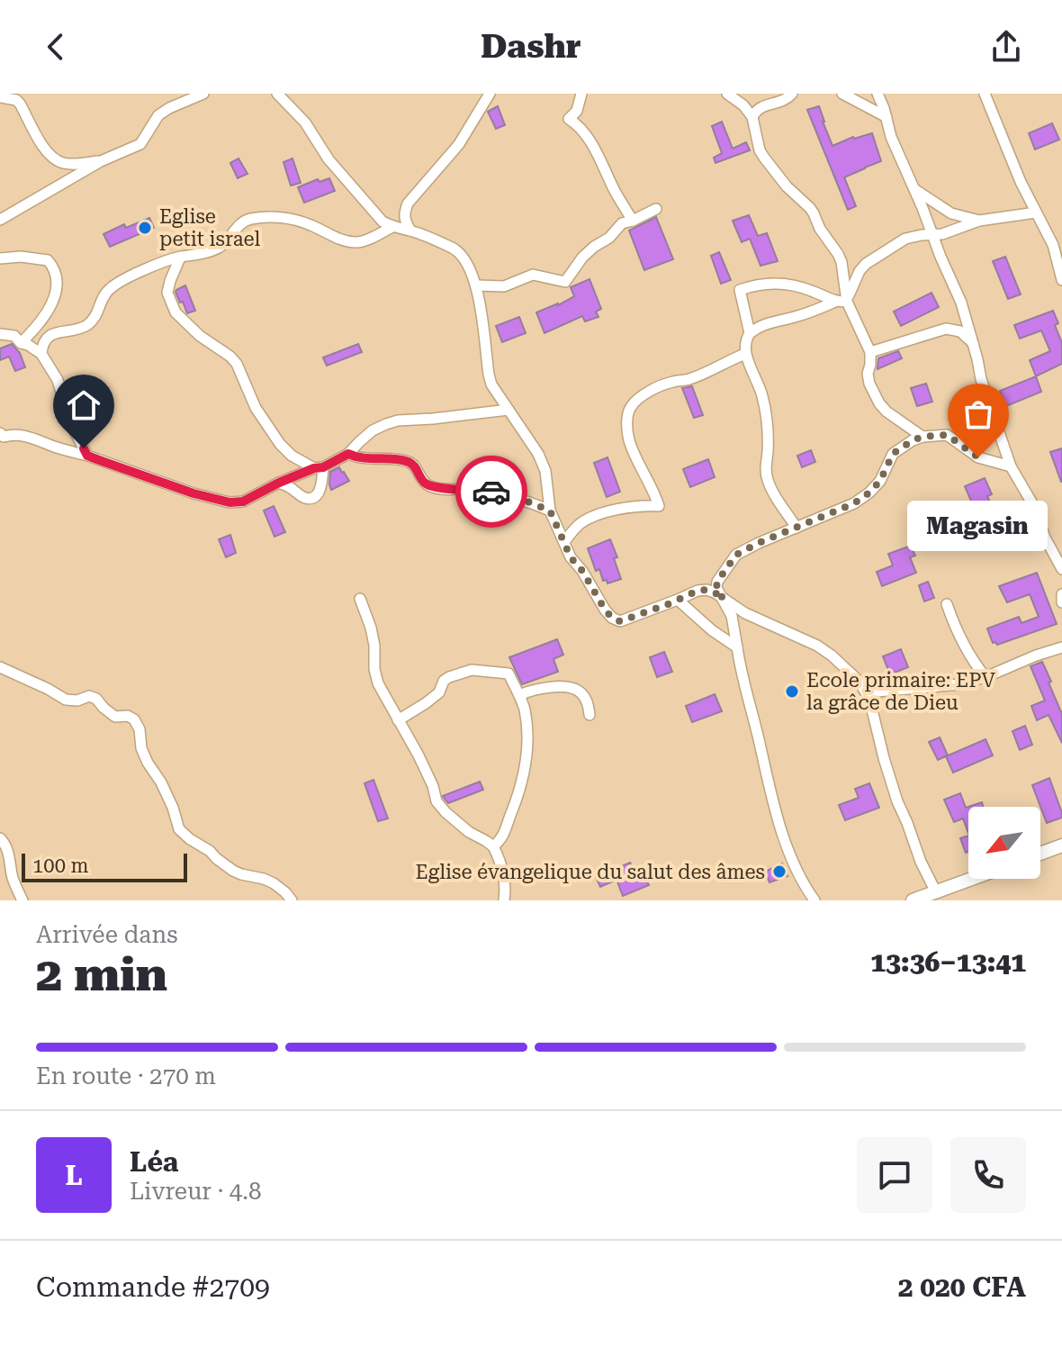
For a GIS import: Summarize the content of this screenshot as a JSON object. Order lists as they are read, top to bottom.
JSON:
{
  "places": [
    "Eglise petit israel",
    "Magasin",
    "Ecole primaire: EPV la grâce de Dieu",
    "Eglise évangelique du salut des âmes"
  ],
  "scale_bar": "100 m",
  "north": "bottom left",
  "page": {
    "header": "Dashr",
    "bubble": "Magasin",
    "scale": "100 m",
    "heading": ["2 min", "Arrivée dans", "13:36–13:41"],
    "panel": [
      "Léa",
      "Livreur · 4.8",
      "Commande #2709",
      "2 020 CFA"
    ],
    "bar": "En route · 270 m",
    "round": "L"
  }
}
